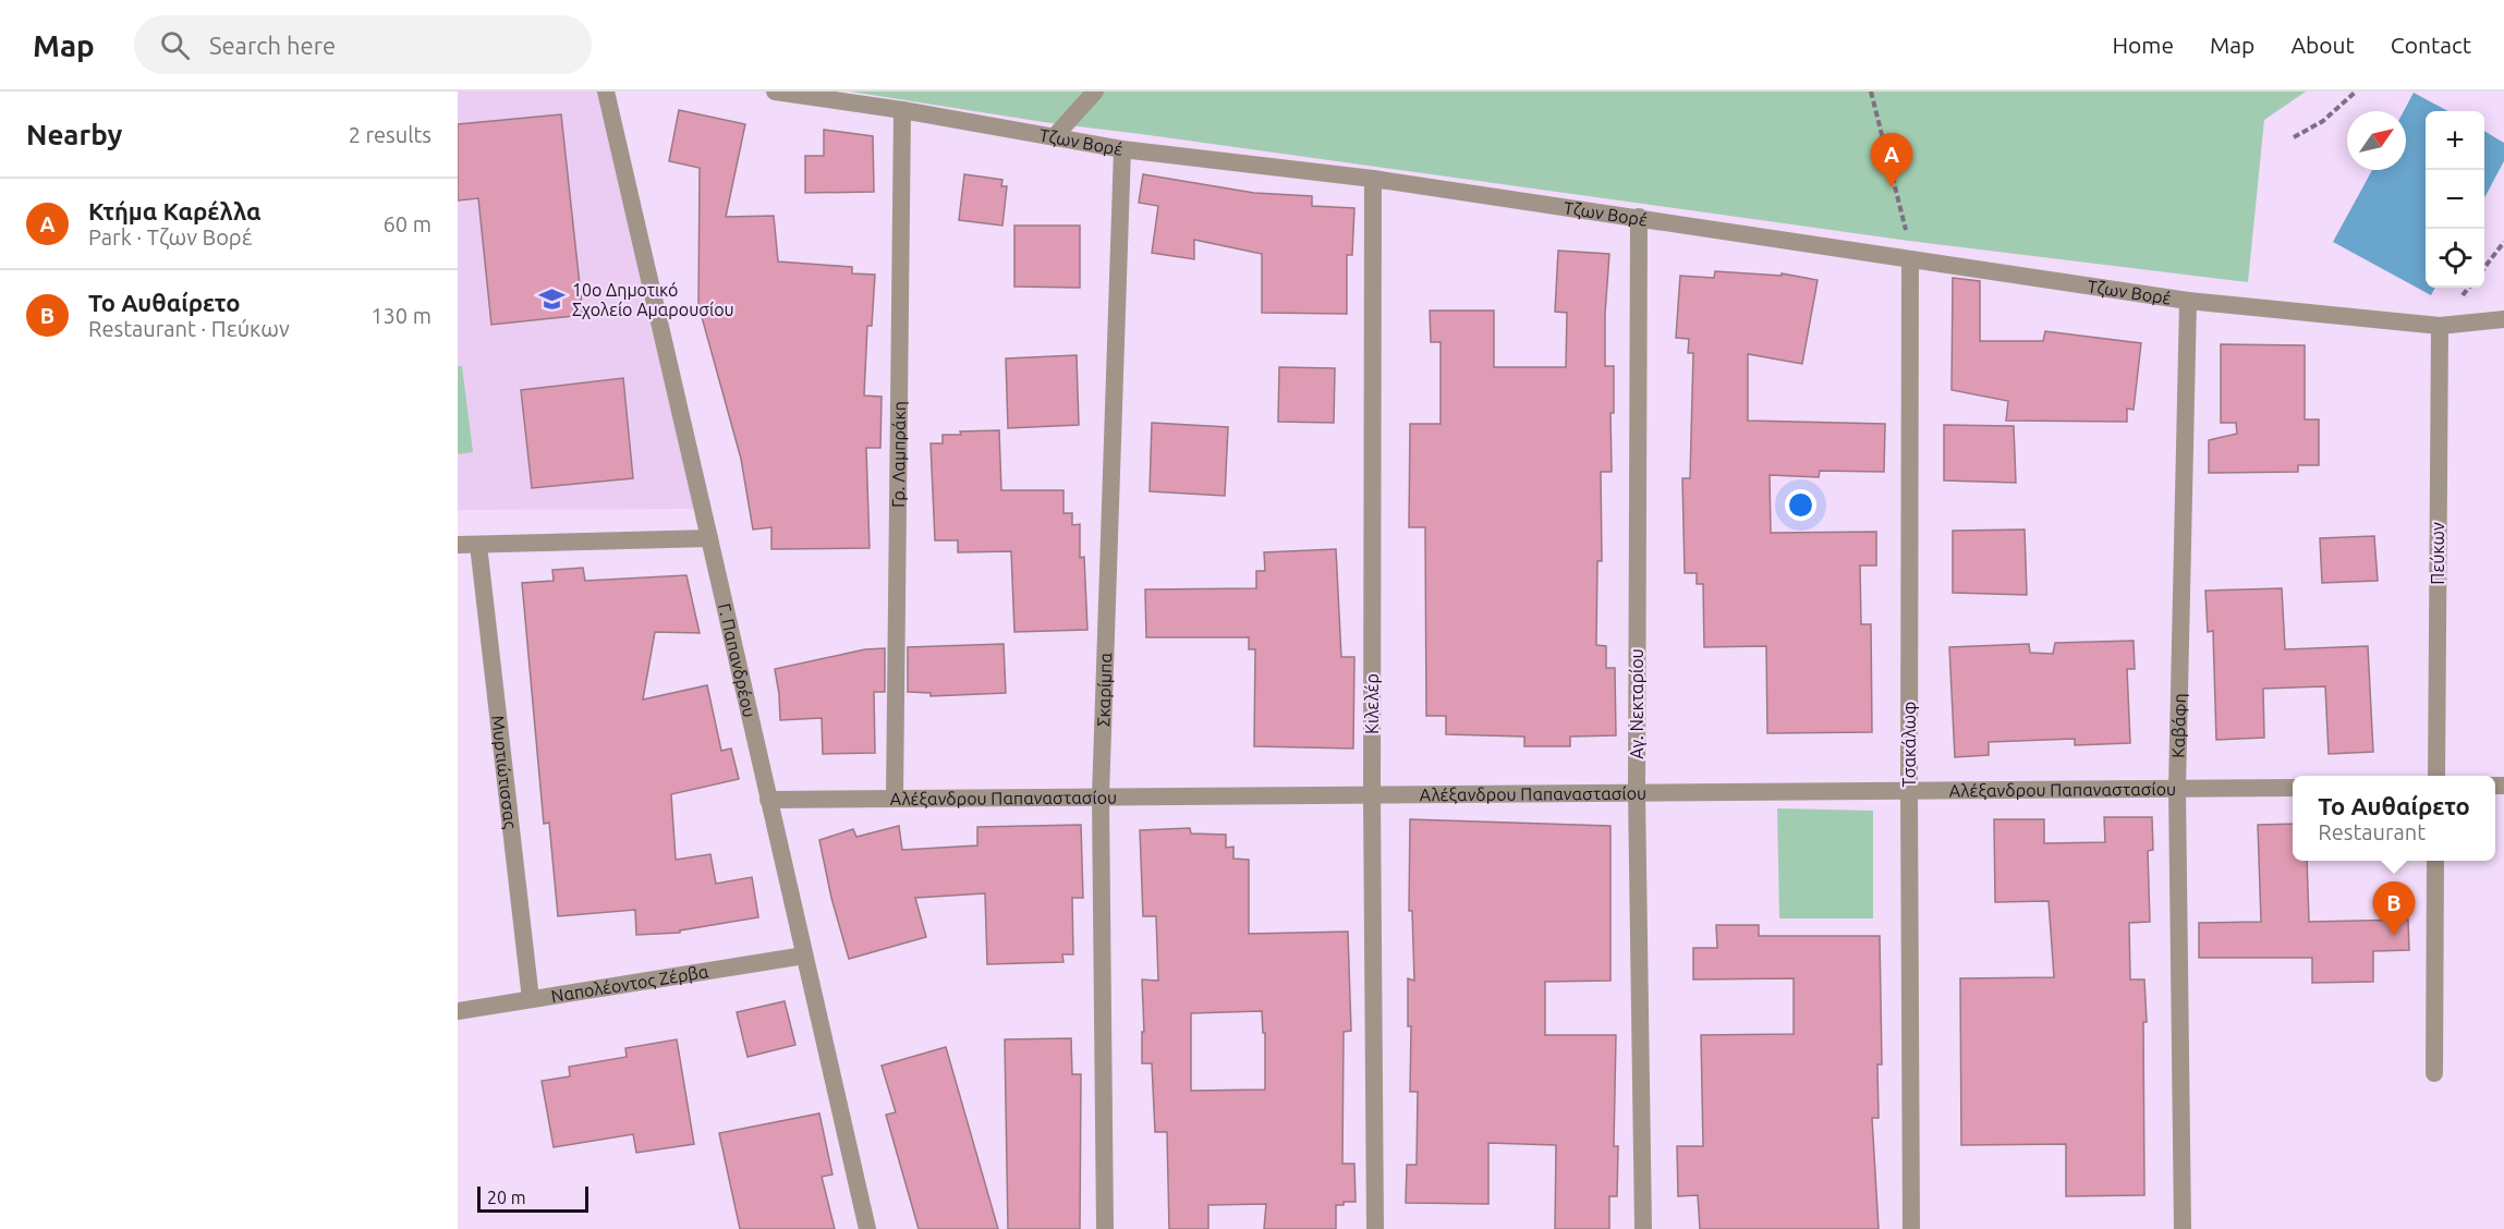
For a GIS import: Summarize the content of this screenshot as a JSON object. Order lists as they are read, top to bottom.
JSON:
{
  "streets": {
    "street": [
      "Τζων Βορέ",
      "Γρ. Λαμπράκη",
      "Πεύκων",
      "Γ. Παπανδρέου",
      "Σκαρίμπα",
      "Κιλελέρ",
      "Αγ. Νεκταρίου",
      "Καβάφη",
      "Τσακάλωφ",
      "Μυρτιώτισσας",
      "Αλέξανδρου Παπαναστασίου",
      "Ναπολέοντος Ζέρβα"
    ]
  },
  "crossings": [
    ["Τζων Βορέ", "Γρ. Λαμπράκη"],
    ["Τζων Βορέ", "Πεύκων"],
    ["Τζων Βορέ", "Σκαρίμπα"],
    ["Τζων Βορέ", "Κιλελέρ"],
    ["Τζων Βορέ", "Αγ. Νεκταρίου"],
    ["Τζων Βορέ", "Καβάφη"],
    ["Τζων Βορέ", "Τσακάλωφ"],
    ["Γρ. Λαμπράκη", "Αλέξανδρου Παπαναστασίου"],
    ["Γ. Παπανδρέου", "Αλέξανδρου Παπαναστασίου"],
    ["Γ. Παπανδρέου", "Ναπολέοντος Ζέρβα"],
    ["Σκαρίμπα", "Αλέξανδρου Παπαναστασίου"],
    ["Κιλελέρ", "Αλέξανδρου Παπαναστασίου"],
    ["Αγ. Νεκταρίου", "Αλέξανδρου Παπαναστασίου"],
    ["Καβάφη", "Αλέξανδρου Παπαναστασίου"],
    ["Τσακάλωφ", "Αλέξανδρου Παπαναστασίου"],
    ["Μυρτιώτισσας", "Ναπολέοντος Ζέρβα"]
  ],
  "places": {
    "school or university": ["10ο Δημοτικό Σχολείο Αμαρουσίου"]
  },
  "scale_bar": "20 m",
  "north": "top right",
  "page": {
    "header": "Map",
    "search": "Search here",
    "nav": [
      "Home",
      "Map",
      "About",
      "Contact"
    ],
    "heading": ["Nearby", "2 results"],
    "map_buttons": ["+", "−"],
    "pins": ["A", "B"],
    "list": [
      {
        "mark": "A",
        "name": "Κτήμα Καρέλλα",
        "note": "Park · Τζων Βορέ",
        "value": "60 m"
      },
      {
        "mark": "B",
        "name": "Το Αυθαίρετο",
        "note": "Restaurant · Πεύκων",
        "value": "130 m"
      }
    ],
    "popup": ["Το Αυθαίρετο", "Restaurant"],
    "scale": "20 m"
  }
}
